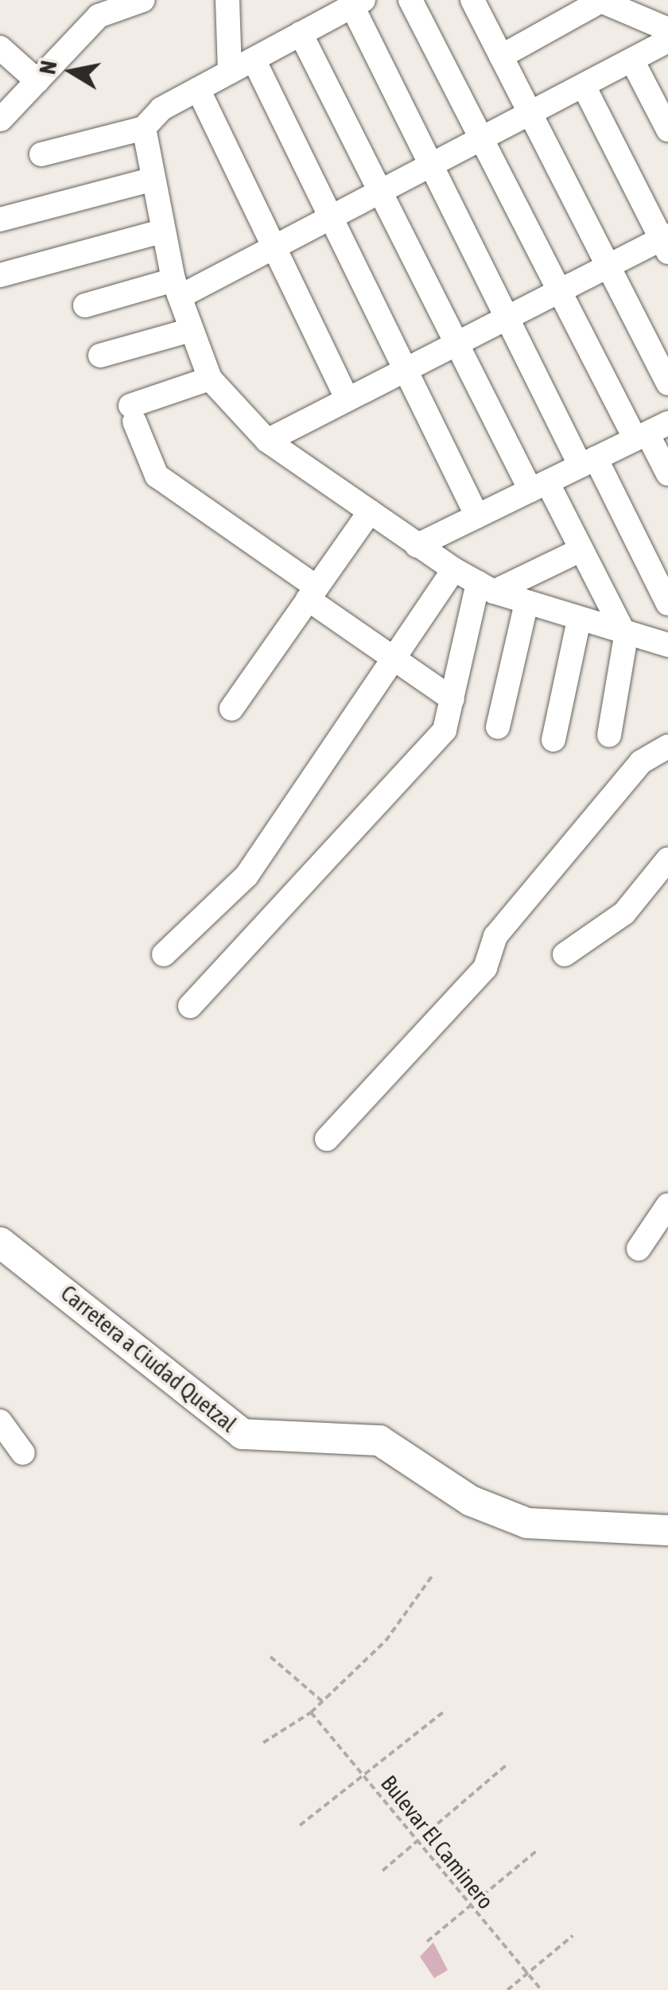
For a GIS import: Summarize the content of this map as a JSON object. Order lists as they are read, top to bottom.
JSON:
{
  "streets": {
    "main road": ["Carretera a Ciudad Quetzal"],
    "path": ["Bulevar El Caminero"]
  },
  "north": "left"
}
